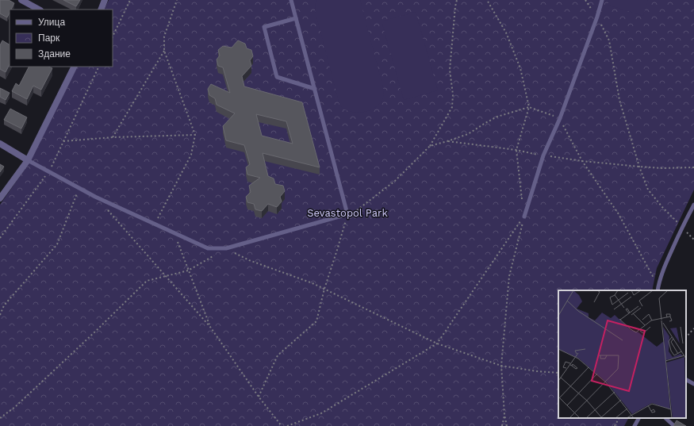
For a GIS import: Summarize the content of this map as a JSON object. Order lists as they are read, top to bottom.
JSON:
{
  "parks": ["Sevastopol Park"],
  "legend": ["Улица", "Парк", "Здание"]
}
